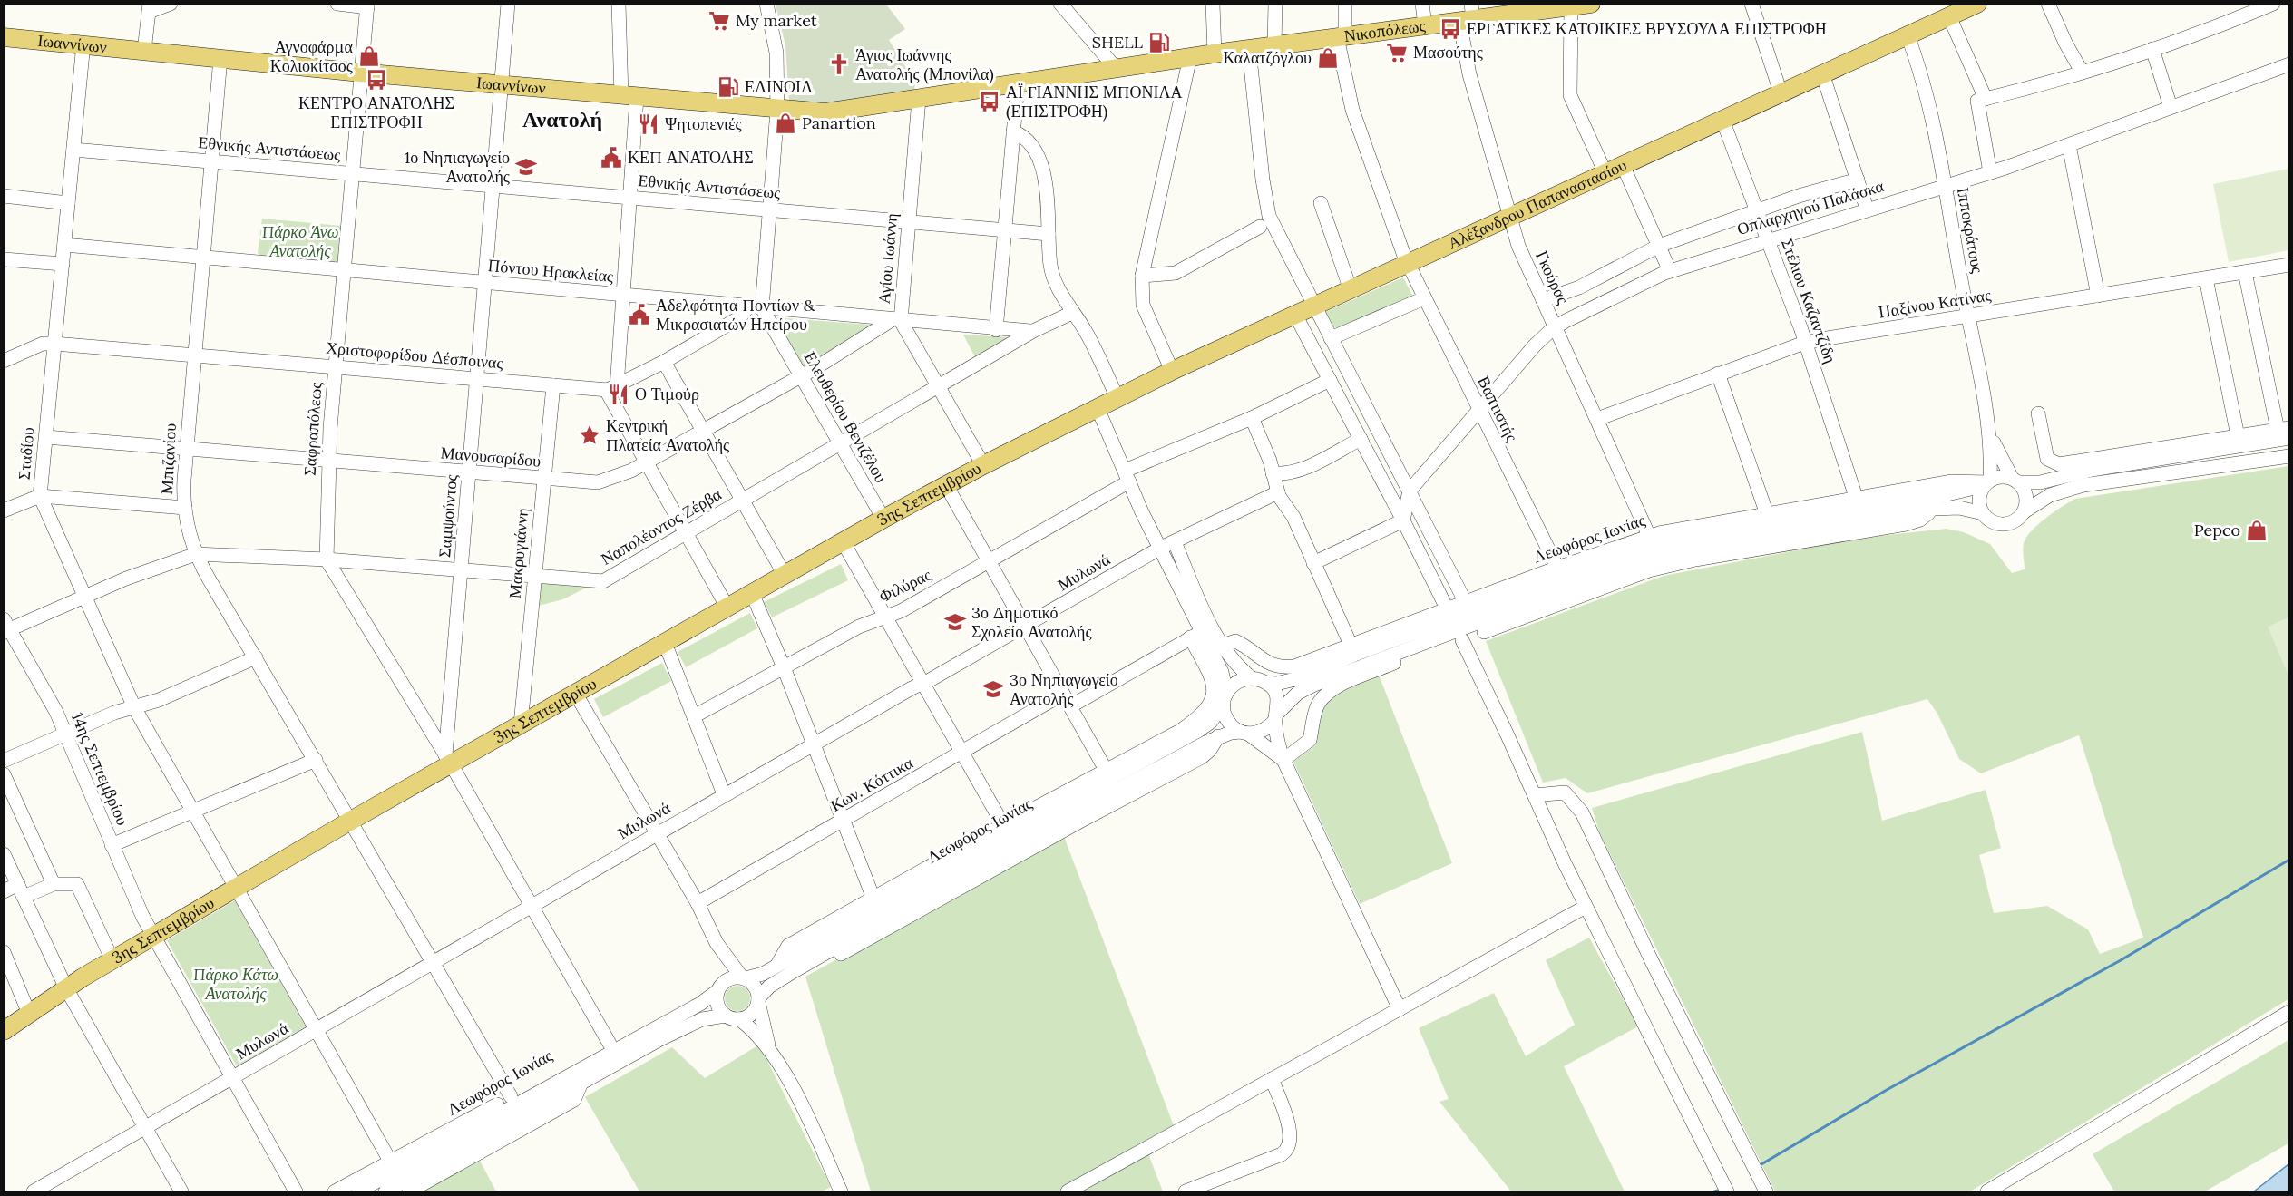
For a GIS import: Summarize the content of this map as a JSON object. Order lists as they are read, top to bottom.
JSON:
{
  "streets": {
    "main road": [
      "Νικοπόλεως",
      "Ιωαννίνων",
      "Αλέξανδρου Παπαναστασίου",
      "3ης Σεπτεμβρίου"
    ],
    "street": [
      "Εθνικής Αντιστάσεως",
      "Οπλαρχηγού Παλάσκα",
      "Ιπποκράτους",
      "Αγίου Ιωάννη",
      "Πόντου Ηρακλείας",
      "Γκούρας",
      "Στέλιου Καζαντζίδη",
      "Παξίνου Κατίνας",
      "Χριστοφορίδου Δέσποινας",
      "Βαπτιστής",
      "Ελευθερίου Βενιζέλου",
      "Σαφραπόλεως",
      "Σταδίου",
      "Μανουσαρίδου",
      "Μπιζανίου",
      "Σαμψούντος",
      "Ναπολέοντος Ζέρβα",
      "Λεωφόρος Ιωνίας",
      "Μακρυγιάννη",
      "Μυλωνά",
      "Φιλύρας",
      "14ης Σεπτεμβρίου",
      "Κων. Κόττικα"
    ]
  },
  "crossings": [
    ["Νικοπόλεως", "Ιωαννίνων"],
    ["Νικοπόλεως", "Γκούρας"],
    ["Νικοπόλεως", "Βαπτιστής"],
    ["Ιωαννίνων", "Αγίου Ιωάννη"],
    ["Ιωαννίνων", "Σαφραπόλεως"],
    ["Ιωαννίνων", "Σταδίου"],
    ["Ιωαννίνων", "Μπιζανίου"],
    ["Ιωαννίνων", "Σαμψούντος"],
    ["Εθνικής Αντιστάσεως", "Αγίου Ιωάννη"],
    ["Εθνικής Αντιστάσεως", "Σαφραπόλεως"],
    ["Εθνικής Αντιστάσεως", "Σταδίου"],
    ["Εθνικής Αντιστάσεως", "Μπιζανίου"],
    ["Εθνικής Αντιστάσεως", "Σαμψούντος"],
    ["Αλέξανδρου Παπαναστασίου", "Ιπποκράτους"],
    ["Αλέξανδρου Παπαναστασίου", "Γκούρας"],
    ["Αλέξανδρου Παπαναστασίου", "Στέλιου Καζαντζίδη"],
    ["Αλέξανδρου Παπαναστασίου", "Βαπτιστής"],
    ["Αλέξανδρου Παπαναστασίου", "3ης Σεπτεμβρίου"],
    ["Οπλαρχηγού Παλάσκα", "Ιπποκράτους"],
    ["Οπλαρχηγού Παλάσκα", "Γκούρας"],
    ["Οπλαρχηγού Παλάσκα", "Στέλιου Καζαντζίδη"],
    ["Οπλαρχηγού Παλάσκα", "Βαπτιστής"],
    ["Ιπποκράτους", "Παξίνου Κατίνας"],
    ["Ιπποκράτους", "Λεωφόρος Ιωνίας"],
    ["Αγίου Ιωάννη", "Πόντου Ηρακλείας"],
    ["Αγίου Ιωάννη", "Μανουσαρίδου"],
    ["Αγίου Ιωάννη", "3ης Σεπτεμβρίου"],
    ["Αγίου Ιωάννη", "Ναπολέοντος Ζέρβα"],
    ["Πόντου Ηρακλείας", "Ελευθερίου Βενιζέλου"],
    ["Πόντου Ηρακλείας", "Σαφραπόλεως"],
    ["Πόντου Ηρακλείας", "Σταδίου"],
    ["Πόντου Ηρακλείας", "Μανουσαρίδου"],
    ["Πόντου Ηρακλείας", "Μπιζανίου"],
    ["Πόντου Ηρακλείας", "Σαμψούντος"],
    ["Πόντου Ηρακλείας", "Ναπολέοντος Ζέρβα"],
    ["Γκούρας", "Παξίνου Κατίνας"],
    ["Γκούρας", "Λεωφόρος Ιωνίας"],
    ["Στέλιου Καζαντζίδη", "Παξίνου Κατίνας"],
    ["Στέλιου Καζαντζίδη", "Λεωφόρος Ιωνίας"],
    ["Χριστοφορίδου Δέσποινας", "Σαφραπόλεως"],
    ["Χριστοφορίδου Δέσποινας", "Σταδίου"],
    ["Χριστοφορίδου Δέσποινας", "Μπιζανίου"],
    ["Χριστοφορίδου Δέσποινας", "Σαμψούντος"],
    ["Χριστοφορίδου Δέσποινας", "Μακρυγιάννη"],
    ["Βαπτιστής", "Λεωφόρος Ιωνίας"],
    ["Ελευθερίου Βενιζέλου", "Μανουσαρίδου"],
    ["Ελευθερίου Βενιζέλου", "3ης Σεπτεμβρίου"],
    ["Ελευθερίου Βενιζέλου", "Ναπολέοντος Ζέρβα"],
    ["Σαφραπόλεως", "Μανουσαρίδου"],
    ["Σαφραπόλεως", "Ναπολέοντος Ζέρβα"],
    ["Σταδίου", "Μανουσαρίδου"],
    ["Σταδίου", "3ης Σεπτεμβρίου"],
    ["Σταδίου", "Λεωφόρος Ιωνίας"],
    ["Σταδίου", "Μυλωνά"],
    ["Μανουσαρίδου", "Μπιζανίου"],
    ["Μανουσαρίδου", "Σαμψούντος"],
    ["Μανουσαρίδου", "Μακρυγιάννη"],
    ["Μπιζανίου", "3ης Σεπτεμβρίου"],
    ["Μπιζανίου", "Ναπολέοντος Ζέρβα"],
    ["Μπιζανίου", "Λεωφόρος Ιωνίας"],
    ["Μπιζανίου", "Μυλωνά"],
    ["3ης Σεπτεμβρίου", "Σαμψούντος"],
    ["3ης Σεπτεμβρίου", "Μακρυγιάννη"],
    ["3ης Σεπτεμβρίου", "14ης Σεπτεμβρίου"],
    ["Σαμψούντος", "Ναπολέοντος Ζέρβα"],
    ["Ναπολέοντος Ζέρβα", "Μακρυγιάννη"],
    ["Μυλωνά", "14ης Σεπτεμβρίου"]
  ],
  "districts": ["Ανατολή"],
  "parks": ["Πάρκο Άνω Ανατολής", "Πάρκο Κάτω Ανατολής"],
  "places": {
    "supermarket": ["My market", "Μασούτης"],
    "bus stop": ["ΕΡΓΑΤΙΚΕΣ ΚΑΤΟΙΚΙΕΣ ΒΡΥΣΟΥΛΑ ΕΠΙΣΤΡΟΦΗ", "ΚΕΝΤΡΟ ΑΝΑΤΟΛΗΣ ΕΠΙΣΤΡΟΦΗ", "ΑΪ ΓΙΑΝΝΗΣ ΜΠΟΝΙΛΑ (ΕΠΙΣΤΡΟΦΗ)"],
    "fuel station": ["SHELL", "ΕΛΙΝΟΙΛ"],
    "shop": [
      "Αγνοφάρμα Κολιοκίτσος",
      "Καλατζόγλου",
      "Panartion",
      "Pepco"
    ],
    "church": ["Άγιος Ιωάννης Ανατολής (Μπονίλα)"],
    "restaurant": ["Ψητοπενιές", "Ο Τιμούρ"],
    "public building": ["ΚΕΠ ΑΝΑΤΟΛΗΣ", "Αδελφότητα Ποντίων & Μικρασιατών Ηπείρου"],
    "school or university": ["1ο Νηπιαγωγείο Ανατολής", "3ο Δημοτικό Σχολείο Ανατολής", "3ο Νηπιαγωγείο Ανατολής"],
    "place": ["Κεντρική Πλατεία Ανατολής"]
  }
}
